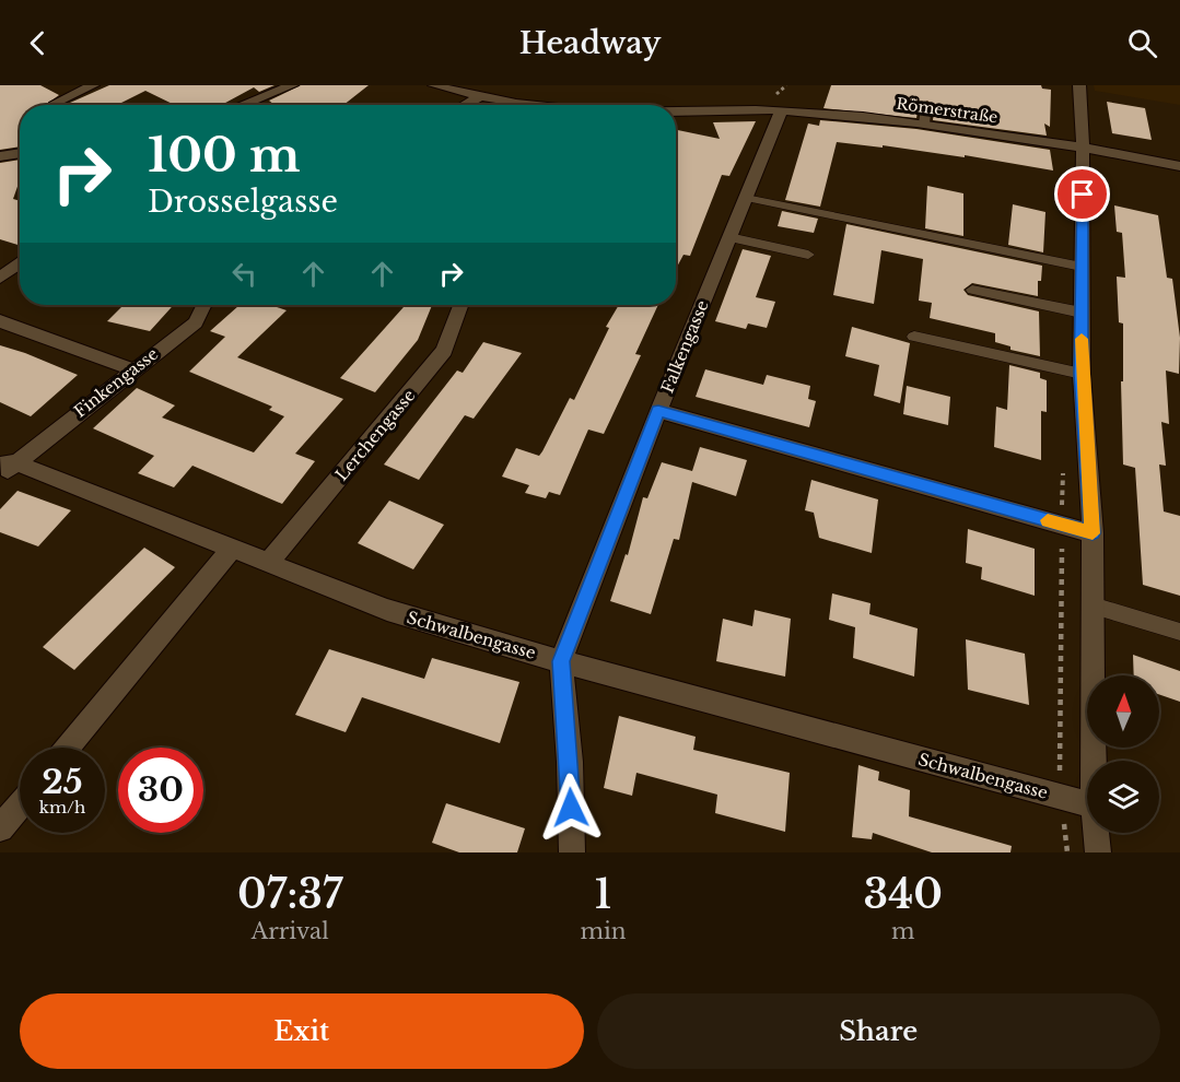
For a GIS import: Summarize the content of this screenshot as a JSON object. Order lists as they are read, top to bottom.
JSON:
{
  "streets": {
    "street": [
      "Römerstraße",
      "Falkengasse",
      "Finkengasse",
      "Lerchengasse",
      "Schwalbengasse"
    ]
  },
  "crossings": [
    ["Römerstraße", "Falkengasse"],
    ["Falkengasse", "Schwalbengasse"],
    ["Finkengasse", "Schwalbengasse"],
    ["Lerchengasse", "Schwalbengasse"]
  ],
  "north": "top",
  "page": {
    "header": "Headway",
    "turn": ["100 m", "Drosselgasse"],
    "speed": "25 km/h",
    "limit": "30",
    "eta": [
      "07:37",
      "Arrival",
      "1",
      "min",
      "340",
      "m"
    ],
    "buttons": ["Exit", "Share"]
  }
}
